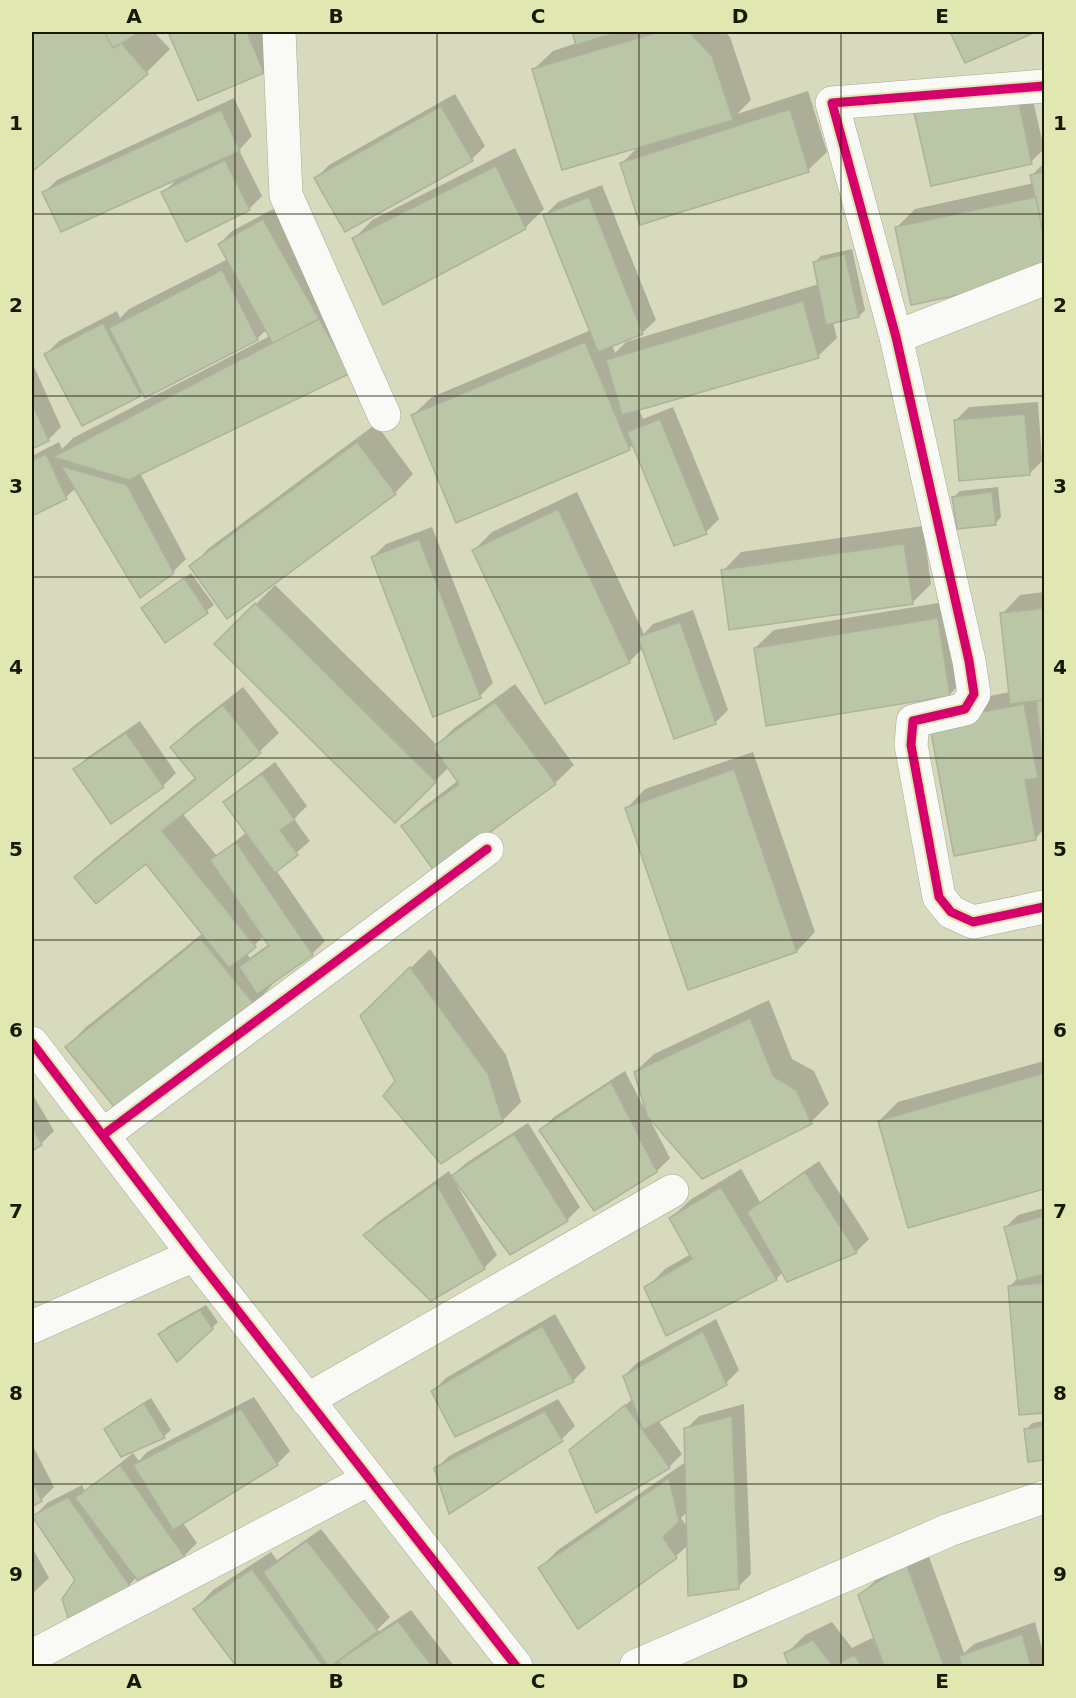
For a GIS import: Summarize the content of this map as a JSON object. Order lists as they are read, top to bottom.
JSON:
{
  "grid": {
    "columns": [
      "A",
      "B",
      "C",
      "D",
      "E"
    ],
    "rows": [
      "1",
      "2",
      "3",
      "4",
      "5",
      "6",
      "7",
      "8",
      "9"
    ]
  }
}
